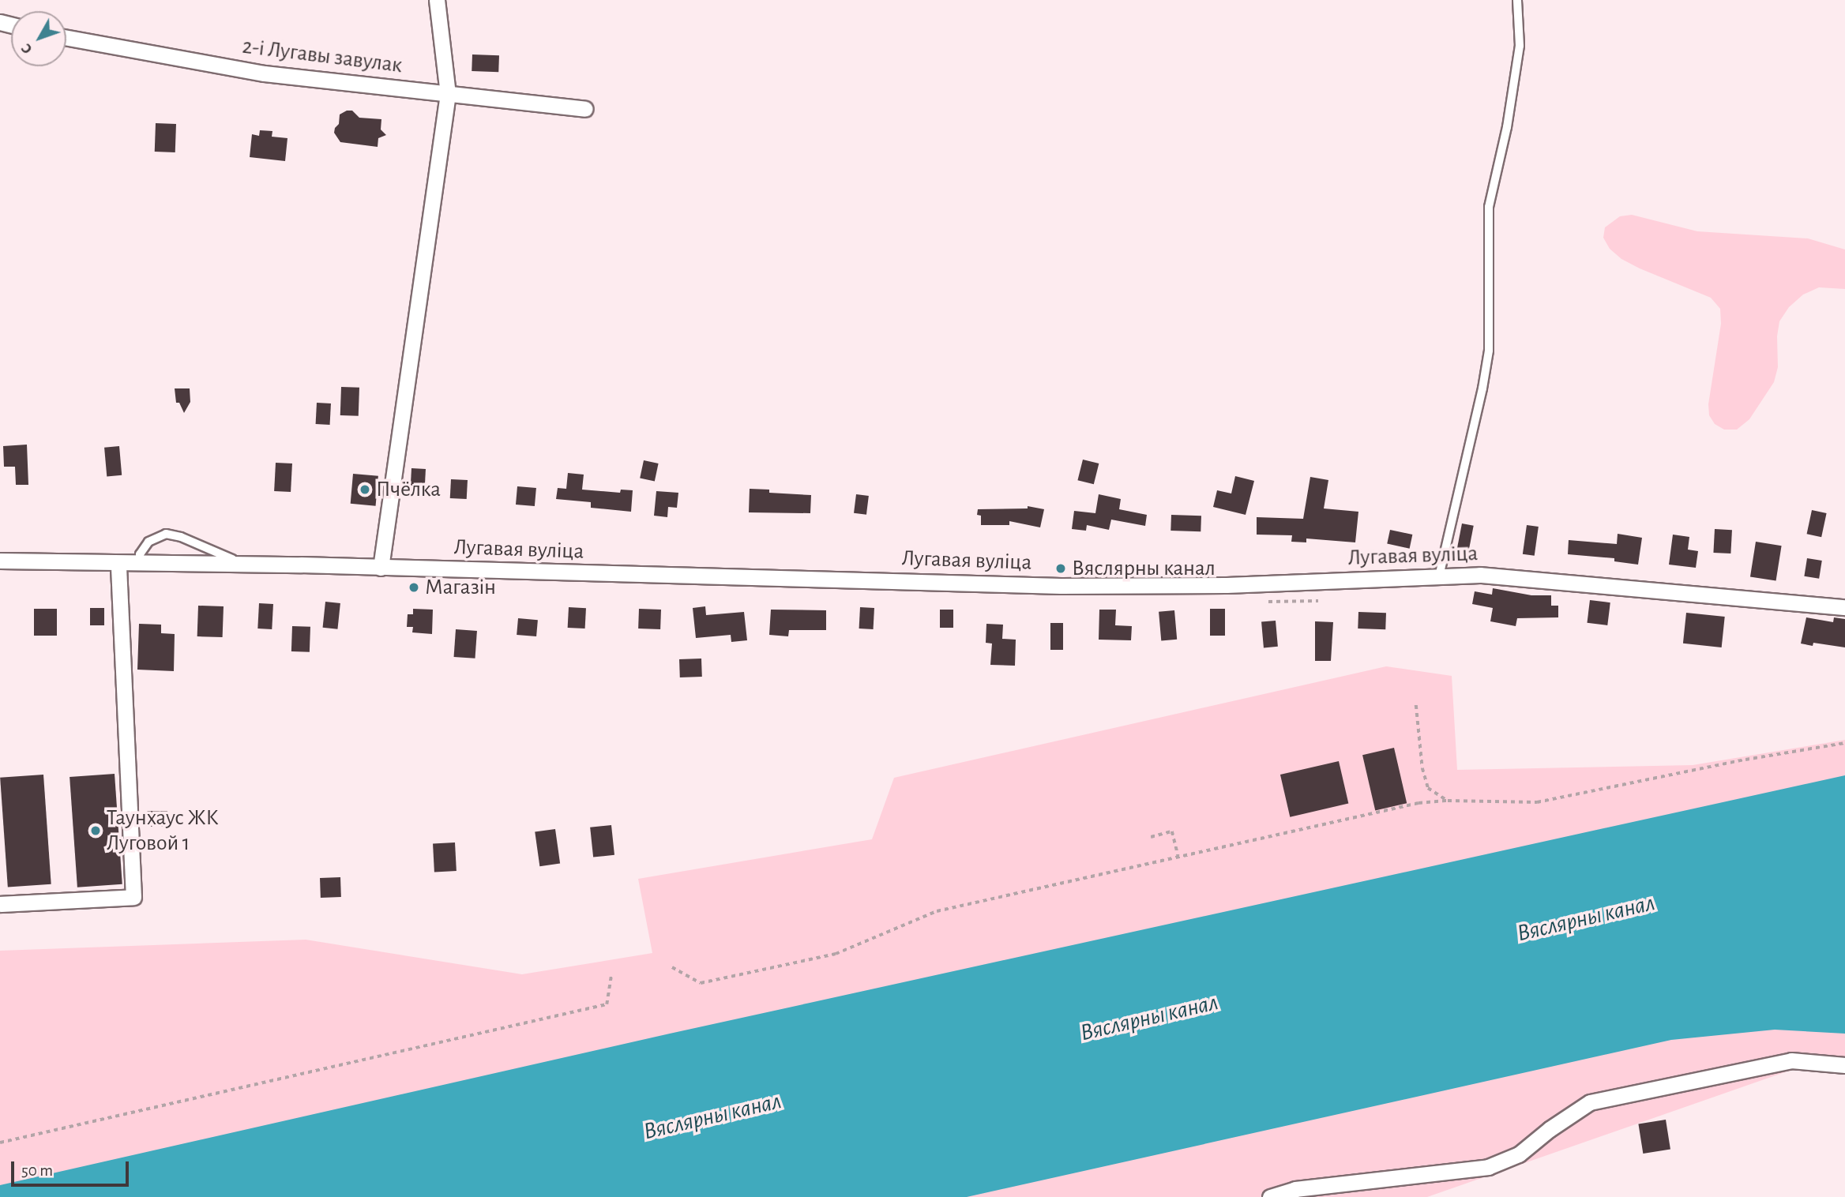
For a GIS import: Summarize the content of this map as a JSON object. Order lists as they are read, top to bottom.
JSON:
{
  "streets": {
    "street": ["2-і Лугавы завулак", "Лугавая вуліца"]
  },
  "water": ["Вяслярны канал"],
  "places": [
    "Пчёлка",
    "Вяслярны канал",
    "Магазін",
    "Таунхаус ЖК Луговой 1"
  ],
  "scale_bar": "50 m",
  "north": "bottom left"
}
